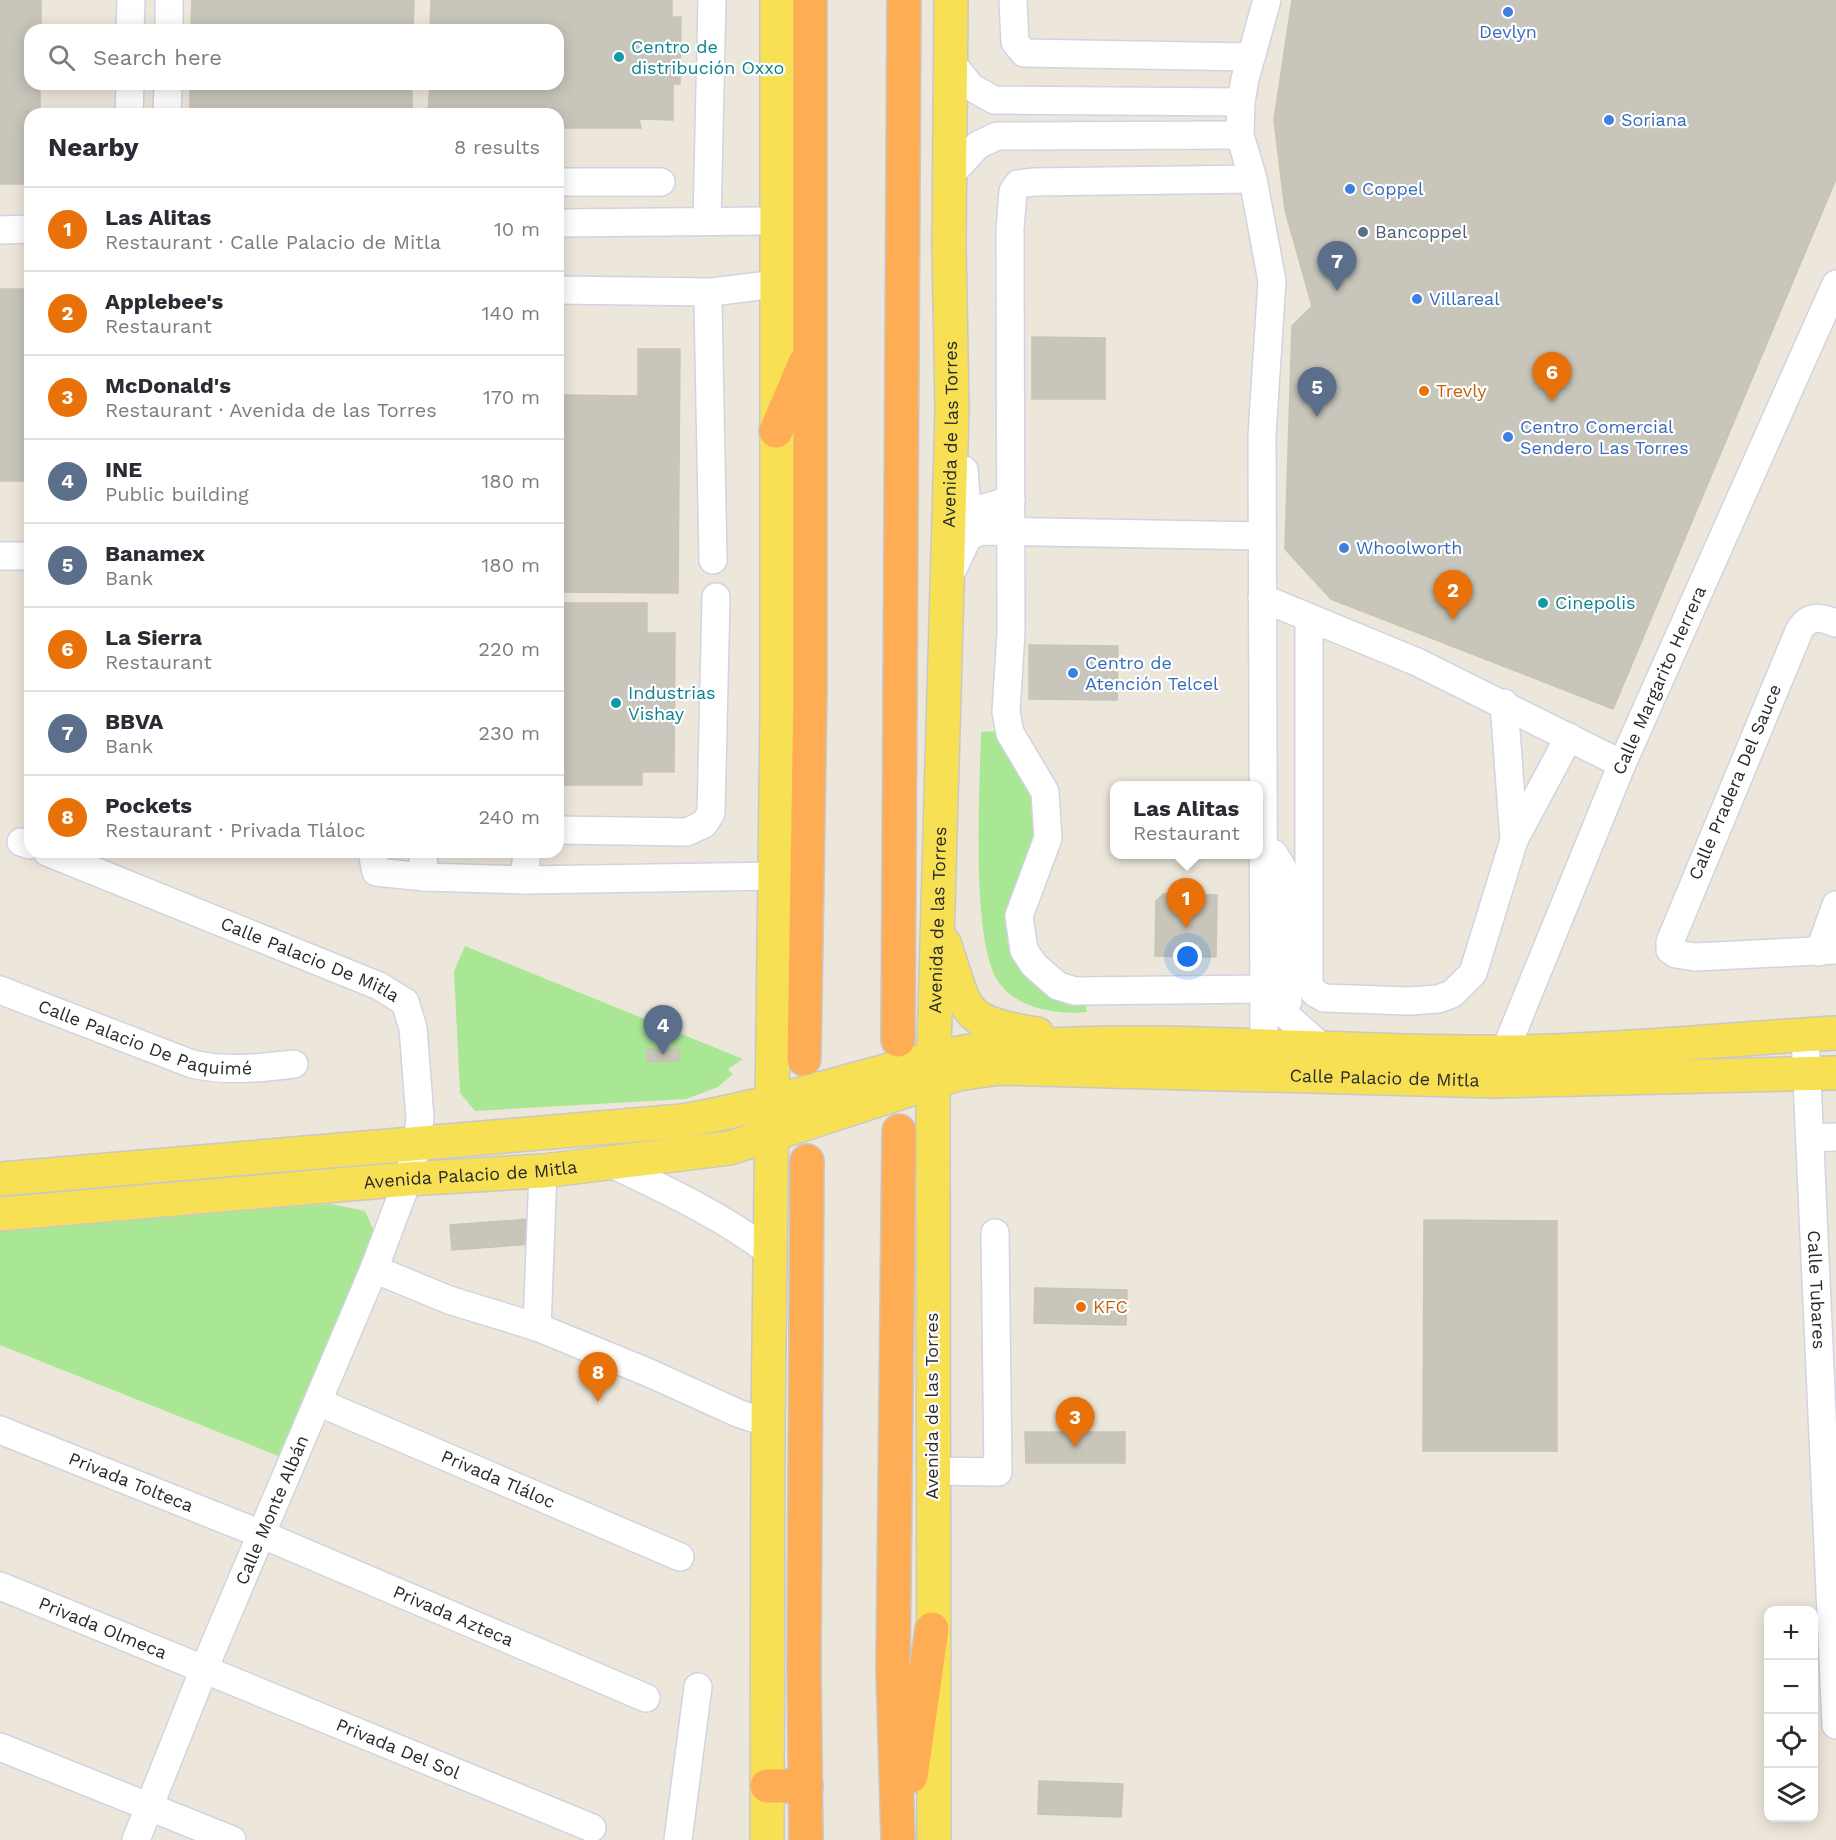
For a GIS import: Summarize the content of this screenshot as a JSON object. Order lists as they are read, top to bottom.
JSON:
{
  "streets": {
    "highway": ["Avenida de las Torres"],
    "main road": ["Calle Palacio de Mitla", "Avenida Palacio de Mitla"],
    "street": [
      "Calle Margarito Herrera",
      "Calle Pradera Del Sauce",
      "Calle Palacio De Mitla",
      "Calle Palacio De Paquimé",
      "Calle Tubares",
      "Privada Tláloc",
      "Privada Tolteca",
      "Calle Monte Albán",
      "Privada Azteca",
      "Privada Olmeca",
      "Privada Del Sol"
    ]
  },
  "crossings": [
    ["Avenida de las Torres", "Calle Palacio de Mitla"],
    ["Avenida de las Torres", "Avenida Palacio de Mitla"],
    ["Calle Margarito Herrera", "Calle Palacio de Mitla"],
    ["Calle Palacio De Mitla", "Avenida Palacio de Mitla"],
    ["Calle Palacio De Mitla", "Calle Monte Albán"],
    ["Calle Palacio de Mitla", "Avenida Palacio de Mitla"],
    ["Calle Palacio de Mitla", "Calle Tubares"],
    ["Avenida Palacio de Mitla", "Calle Monte Albán"],
    ["Privada Tláloc", "Calle Monte Albán"],
    ["Privada Tolteca", "Calle Monte Albán"],
    ["Privada Tolteca", "Privada Azteca"],
    ["Calle Monte Albán", "Privada Azteca"],
    ["Calle Monte Albán", "Privada Olmeca"],
    ["Calle Monte Albán", "Privada Del Sol"],
    ["Privada Olmeca", "Privada Del Sol"]
  ],
  "places": [
    "Devlyn",
    "Centro de distribución Oxxo",
    "Soriana",
    "Coppel",
    "Bancoppel",
    "Villareal",
    "Trevly",
    "Centro Comercial Sendero Las Torres",
    "Whoolworth",
    "Cinepolis",
    "Centro de Atención Telcel",
    "Industrias Vishay",
    "KFC"
  ],
  "page": {
    "search": "Search here",
    "heading": ["Nearby", "8 results"],
    "list": [
      {
        "mark": "1",
        "name": "Las Alitas",
        "note": "Restaurant · Calle Palacio de Mitla",
        "value": "10 m"
      },
      {
        "mark": "2",
        "name": "Applebee's",
        "note": "Restaurant",
        "value": "140 m"
      },
      {
        "mark": "3",
        "name": "McDonald's",
        "note": "Restaurant · Avenida de las Torres",
        "value": "170 m"
      },
      {
        "mark": "4",
        "name": "INE",
        "note": "Public building",
        "value": "180 m"
      },
      {
        "mark": "5",
        "name": "Banamex",
        "note": "Bank",
        "value": "180 m"
      },
      {
        "mark": "6",
        "name": "La Sierra",
        "note": "Restaurant",
        "value": "220 m"
      },
      {
        "mark": "7",
        "name": "BBVA",
        "note": "Bank",
        "value": "230 m"
      },
      {
        "mark": "8",
        "name": "Pockets",
        "note": "Restaurant · Privada Tláloc",
        "value": "240 m"
      }
    ],
    "pins": [
      "7",
      "6",
      "5",
      "2",
      "1",
      "4",
      "8",
      "3"
    ],
    "popup": ["Las Alitas", "Restaurant"],
    "map_buttons": ["+", "−"]
  }
}
